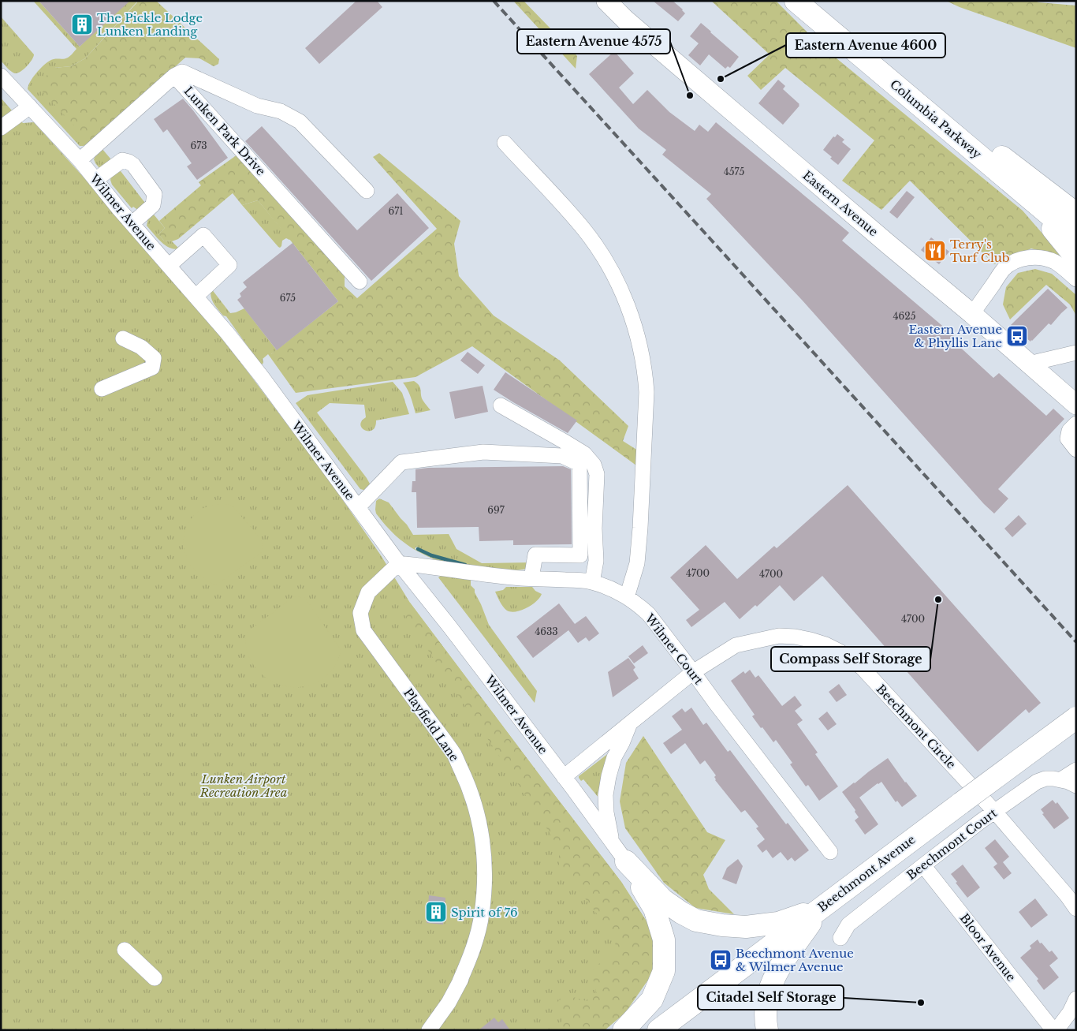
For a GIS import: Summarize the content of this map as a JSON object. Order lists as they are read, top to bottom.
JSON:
{
  "streets": {
    "highway": ["Columbia Parkway", "Beechmont Avenue"],
    "main road": ["Eastern Avenue"],
    "street": [
      "Lunken Park Drive",
      "Wilmer Avenue",
      "Wilmer Court",
      "Playfield Lane",
      "Beechmont Circle",
      "Beechmont Court",
      "Bloor Avenue"
    ]
  },
  "crossings": [
    ["Lunken Park Drive", "Wilmer Avenue"],
    ["Wilmer Avenue", "Wilmer Court"],
    ["Wilmer Avenue", "Playfield Lane"],
    ["Wilmer Avenue", "Beechmont Circle"],
    ["Wilmer Court", "Playfield Lane"],
    ["Wilmer Court", "Beechmont Circle"],
    ["Beechmont Circle", "Beechmont Court"],
    ["Beechmont Court", "Bloor Avenue"]
  ],
  "parks": ["Lunken Airport Recreation Area"],
  "places": {
    "building": ["The Pickle Lodge Lunken Landing", "Spirit of 76"],
    "other": [
      "Eastern Avenue 4600",
      "Eastern Avenue 4575",
      "Compass Self Storage",
      "Citadel Self Storage"
    ],
    "restaurant": ["Terry's Turf Club"],
    "bus stop": ["Eastern Avenue & Phyllis Lane", "Beechmont Avenue & Wilmer Avenue"]
  },
  "house_numbers": [
    "673",
    "4575",
    "671",
    "675",
    "4625",
    "697",
    "4700",
    "4700",
    "4700",
    "4633"
  ]
}
